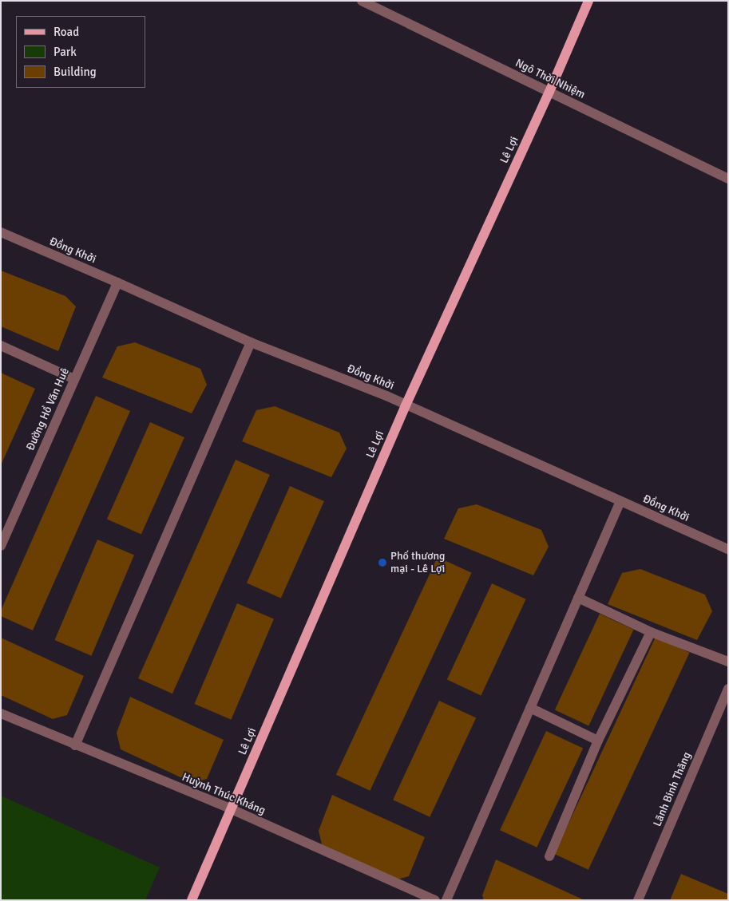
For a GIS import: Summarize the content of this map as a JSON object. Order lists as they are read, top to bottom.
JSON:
{
  "streets": {
    "main road": ["Lê Lợi"],
    "street": [
      "Ngô Thời Nhiệm",
      "Đồng Khởi",
      "Đường Hồ Văn Huê",
      "Lãnh Binh Thăng",
      "Huỳnh Thúc Kháng"
    ]
  },
  "crossings": [
    ["Ngô Thời Nhiệm", "Lê Lợi"],
    ["Lê Lợi", "Đồng Khởi"],
    ["Lê Lợi", "Huỳnh Thúc Kháng"],
    ["Đồng Khởi", "Đường Hồ Văn Huê"]
  ],
  "places": ["Phố thương mại - Lê Lợi"],
  "legend": ["Road", "Park", "Building"]
}
